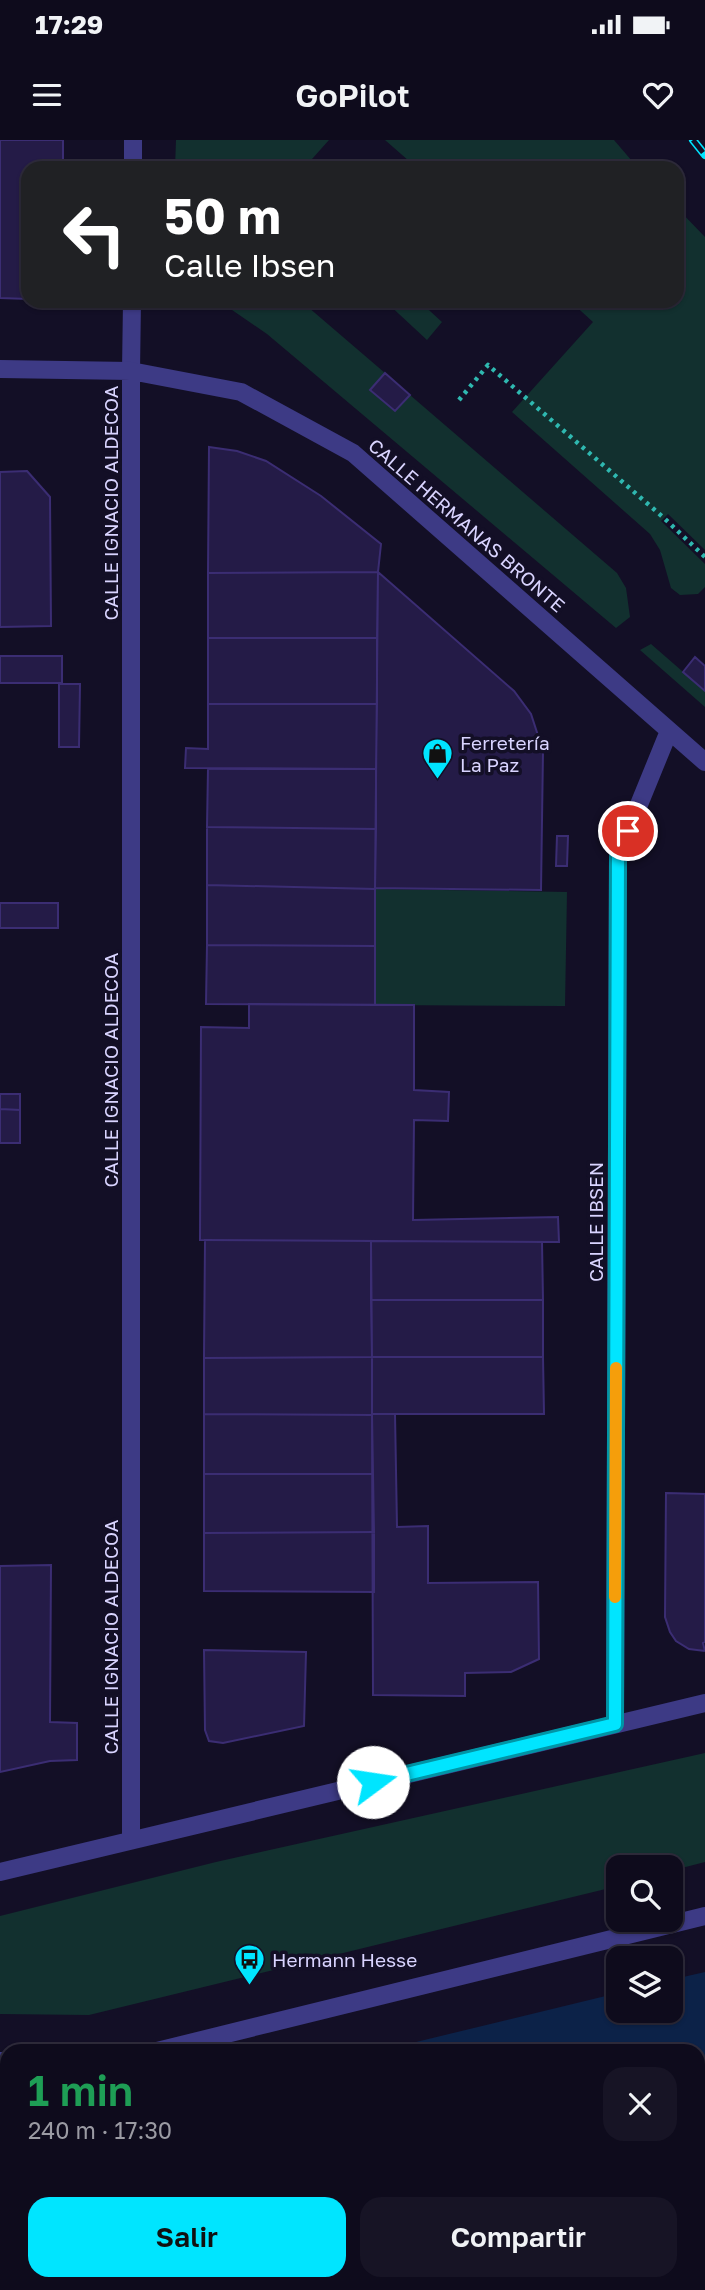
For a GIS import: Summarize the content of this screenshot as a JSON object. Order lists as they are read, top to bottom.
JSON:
{
  "streets": {
    "street": ["CALLE IGNACIO ALDECOA", "CALLE HERMANAS BRONTE", "CALLE IBSEN"]
  },
  "crossings": [
    ["CALLE IGNACIO ALDECOA", "CALLE HERMANAS BRONTE"],
    ["CALLE HERMANAS BRONTE", "CALLE IBSEN"]
  ],
  "places": {
    "shop": ["Ferretería La Paz"],
    "bus stop": ["Hermann Hesse"]
  },
  "page": {
    "status": "17:29",
    "header": "GoPilot",
    "turn": ["50 m", "Calle Ibsen"],
    "heading": ["1 min", "240 m · 17:30"],
    "buttons": ["Salir", "Compartir"]
  }
}
